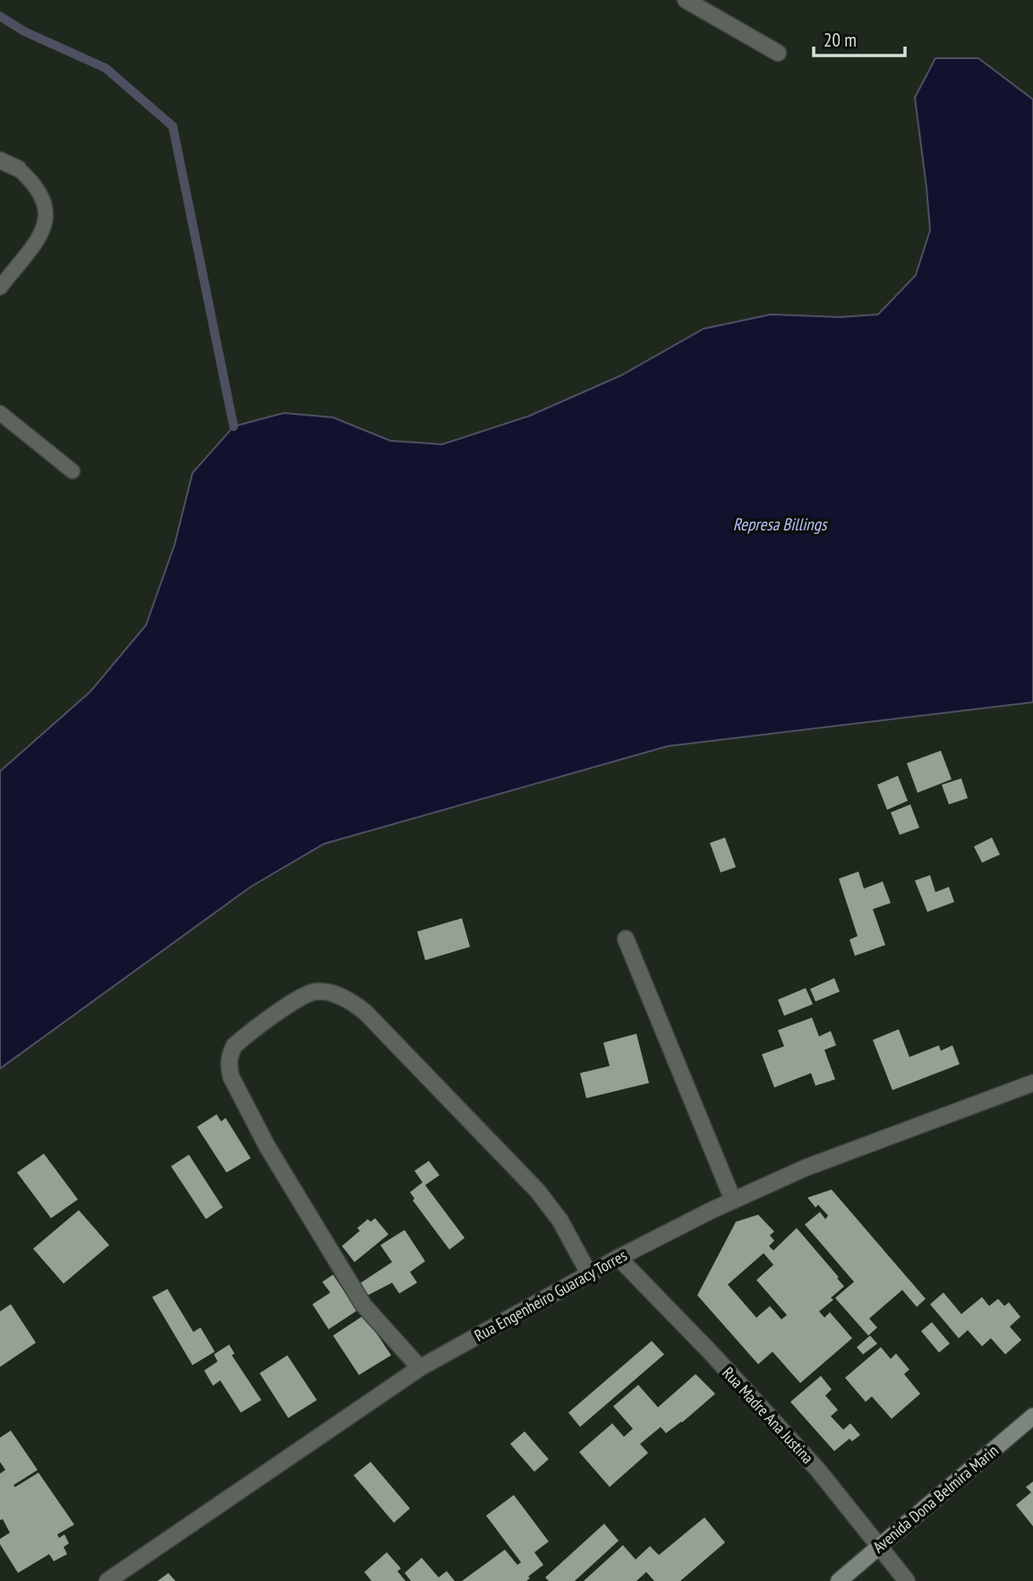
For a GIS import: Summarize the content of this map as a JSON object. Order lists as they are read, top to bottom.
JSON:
{
  "streets": {
    "main road": ["Avenida Dona Belmira Marin"],
    "street": ["Rua Engenheiro Guaracy Torres", "Rua Madre Ana Justina"]
  },
  "crossings": [
    ["Rua Engenheiro Guaracy Torres", "Rua Madre Ana Justina"],
    ["Rua Madre Ana Justina", "Avenida Dona Belmira Marin"]
  ],
  "water": ["Represa Billings"],
  "scale_bar": "20 m"
}
